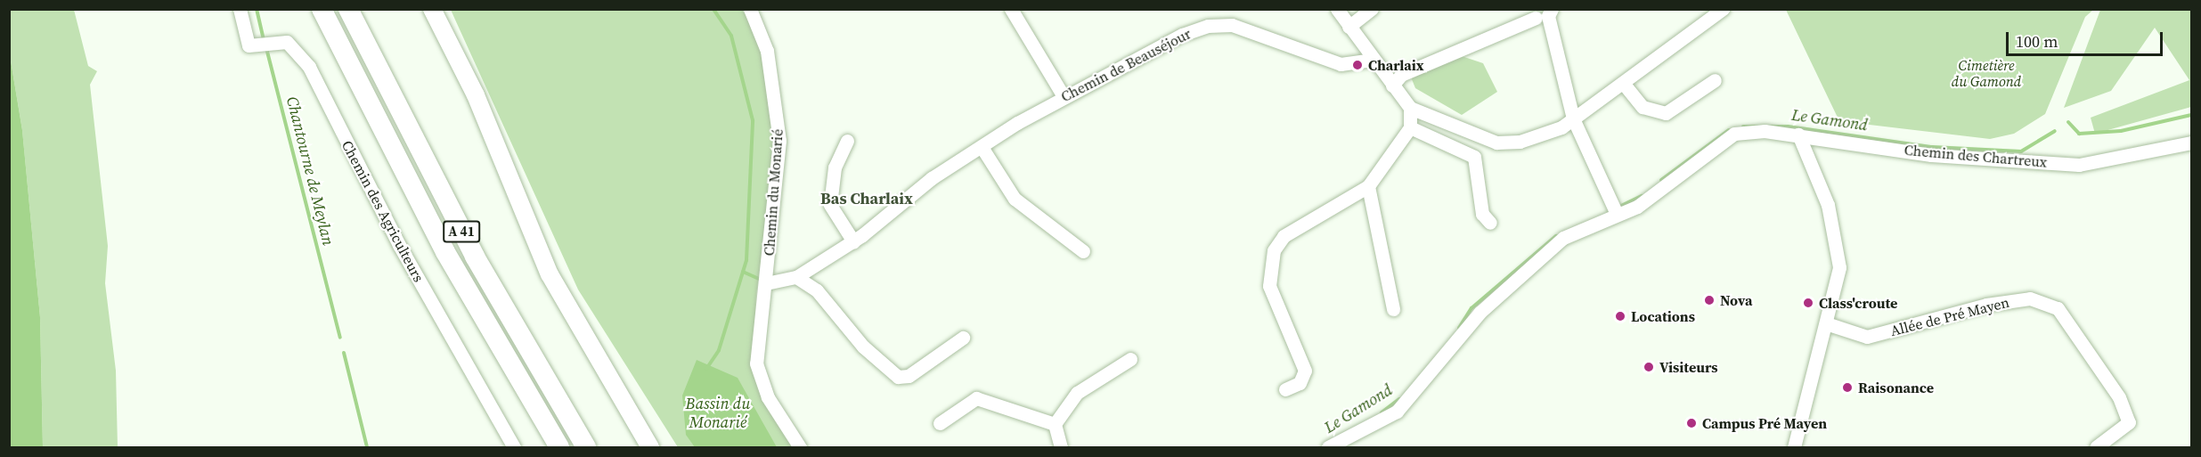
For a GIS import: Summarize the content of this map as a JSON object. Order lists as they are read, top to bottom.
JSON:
{
  "streets": {
    "highway": ["A 41"],
    "street": [
      "Chemin de Beauséjour",
      "Chemin des Chartreux",
      "Chemin du Monarié",
      "Chemin des Agriculteurs",
      "Allée de Pré Mayen"
    ]
  },
  "crossings": [
    ["Chemin de Beauséjour", "Chemin du Monarié"]
  ],
  "districts": ["Bas Charlaix"],
  "water": ["Le Gamond", "Chantourne de Meylan", "Bassin du Monarié"],
  "parks": ["Cimetière du Gamond"],
  "places": [
    "Charlaix",
    "Nova",
    "Class'croute",
    "Locations",
    "Visiteurs",
    "Raisonance",
    "Campus Pré Mayen"
  ],
  "scale_bar": "100 m"
}
